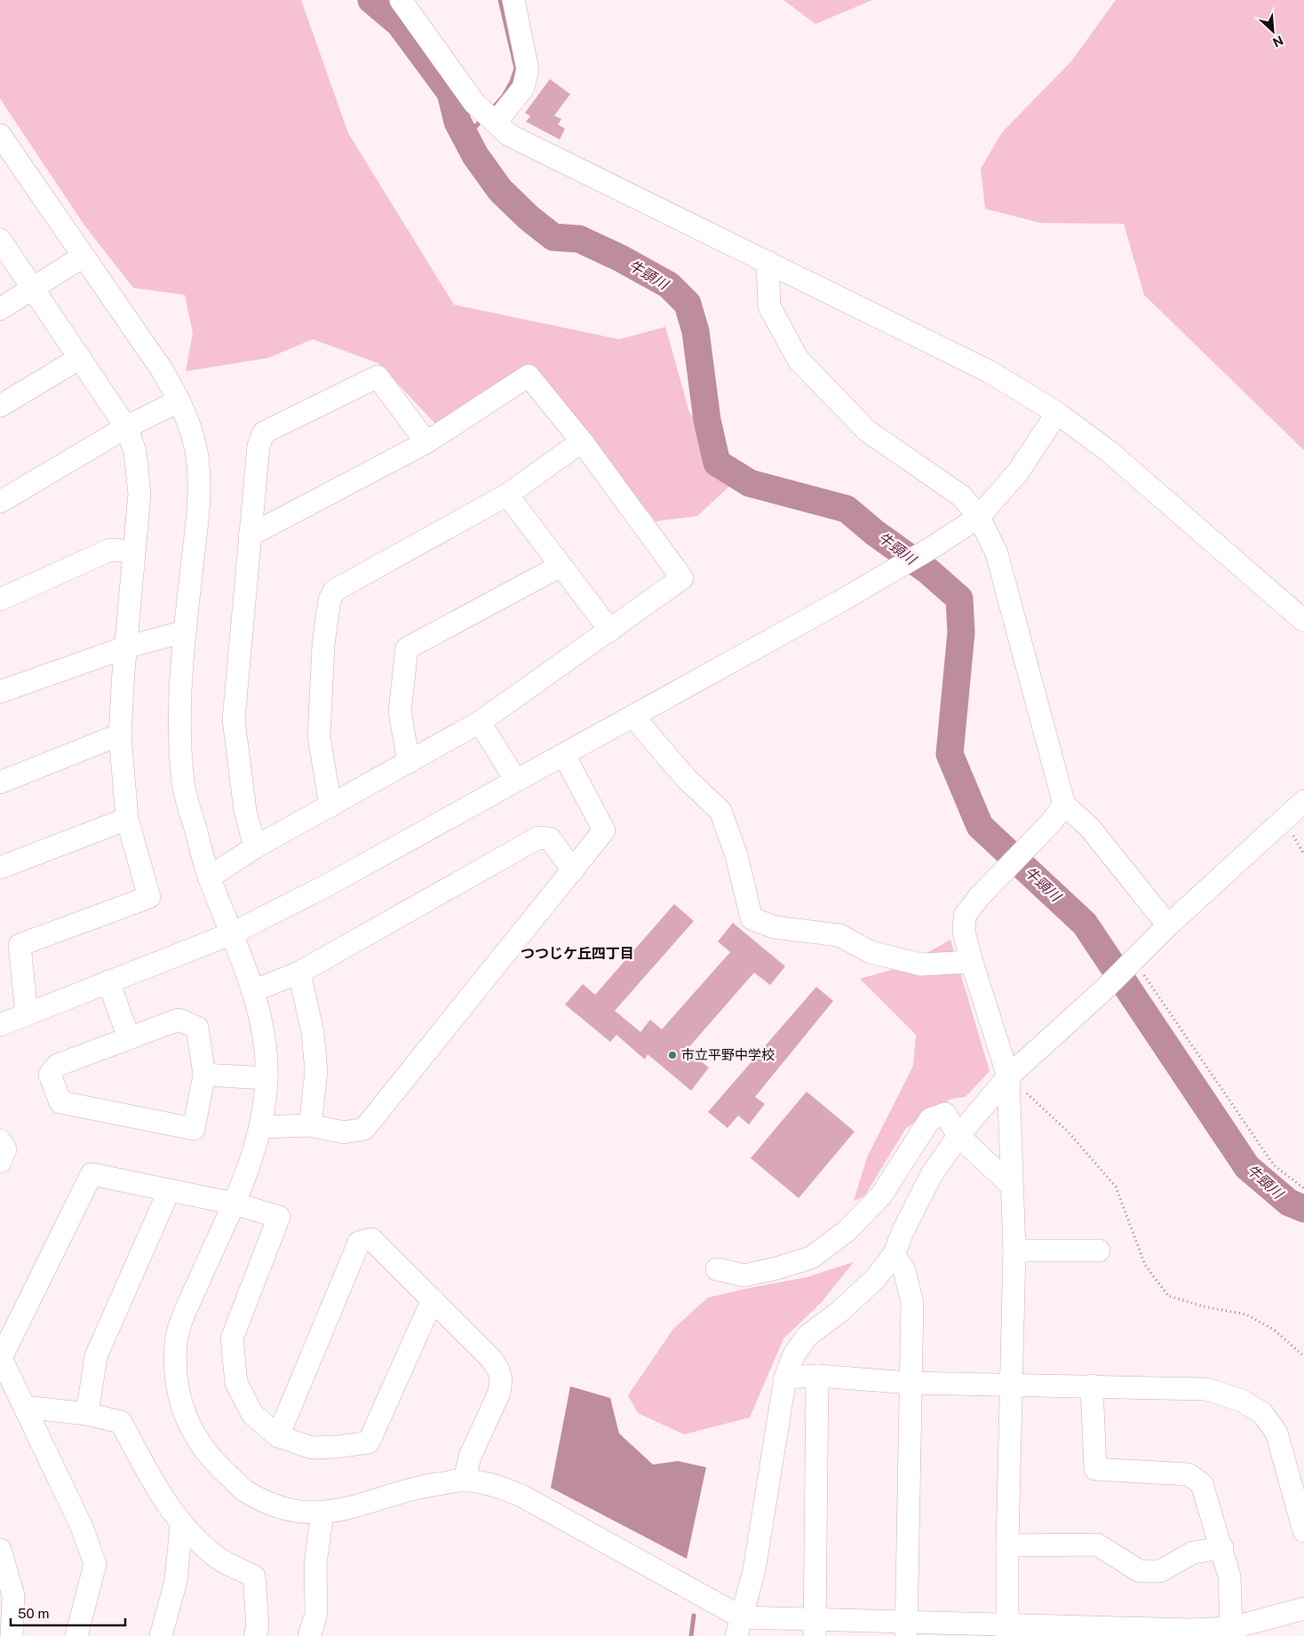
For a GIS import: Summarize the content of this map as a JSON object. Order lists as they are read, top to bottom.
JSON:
{
  "districts": ["つつじケ丘四丁目"],
  "water": ["牛頸川"],
  "places": ["市立平野中学校"],
  "scale_bar": "50 m",
  "north": "bottom right"
}
